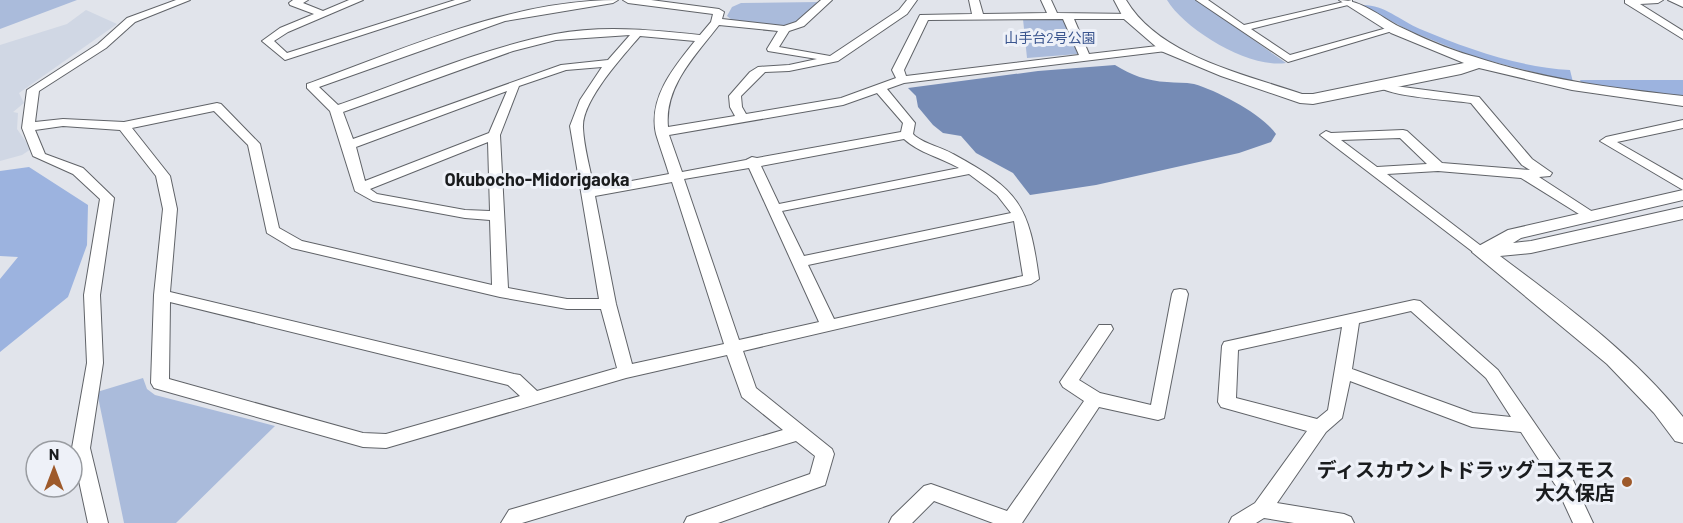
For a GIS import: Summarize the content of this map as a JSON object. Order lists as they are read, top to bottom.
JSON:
{
  "districts": ["Okubocho-Midorigaoka"],
  "parks": ["山手台2号公園"],
  "places": ["ディスカウントドラッグコスモス 大久保店"],
  "north": "top"
}
